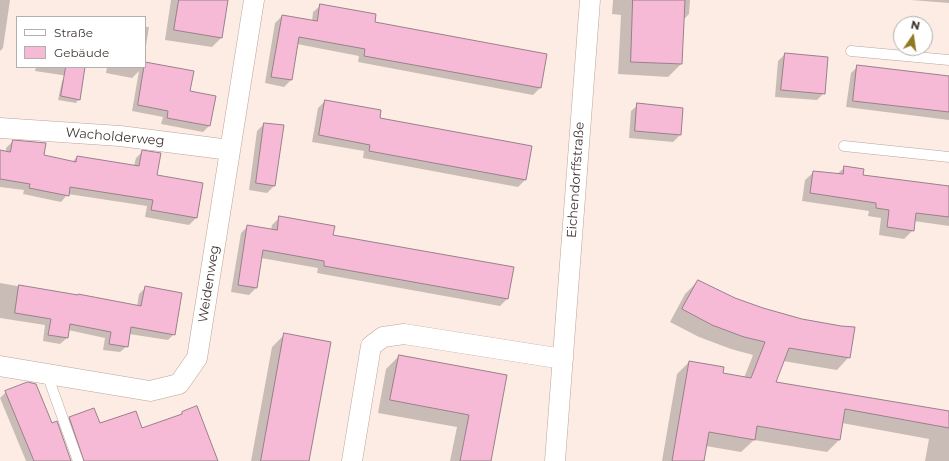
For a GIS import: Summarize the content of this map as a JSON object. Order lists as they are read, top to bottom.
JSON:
{
  "streets": {
    "street": ["Wacholderweg", "Eichendorffstraße", "Weidenweg"]
  },
  "crossings": [
    ["Wacholderweg", "Weidenweg"]
  ],
  "legend": ["Straße", "Gebäude"],
  "north": "top"
}
